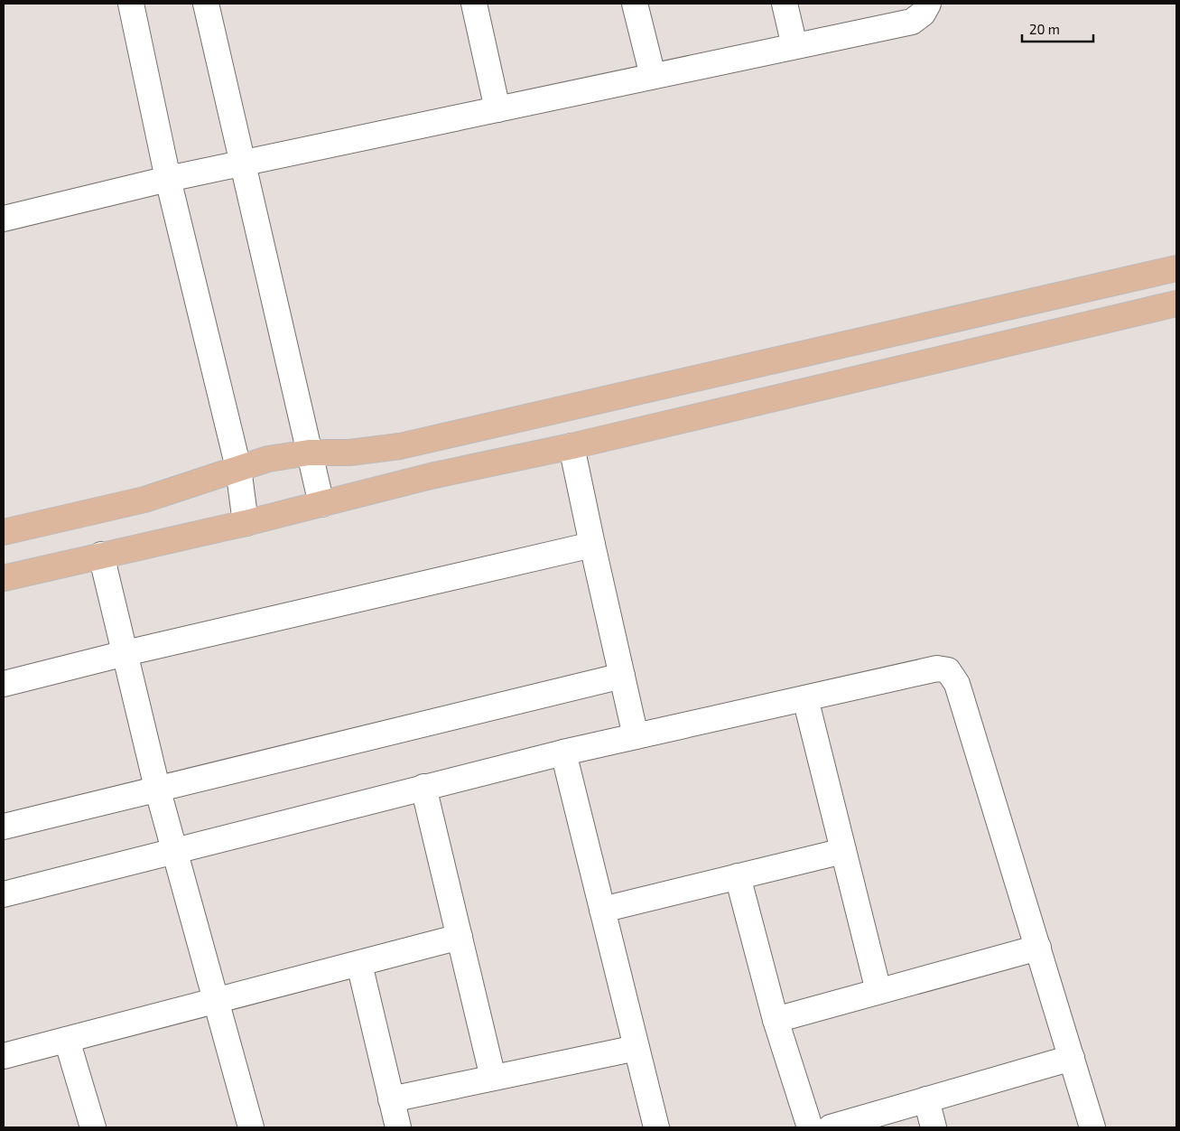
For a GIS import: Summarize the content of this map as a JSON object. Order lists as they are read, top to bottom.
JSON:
{
  "scale_bar": "20 m"
}
